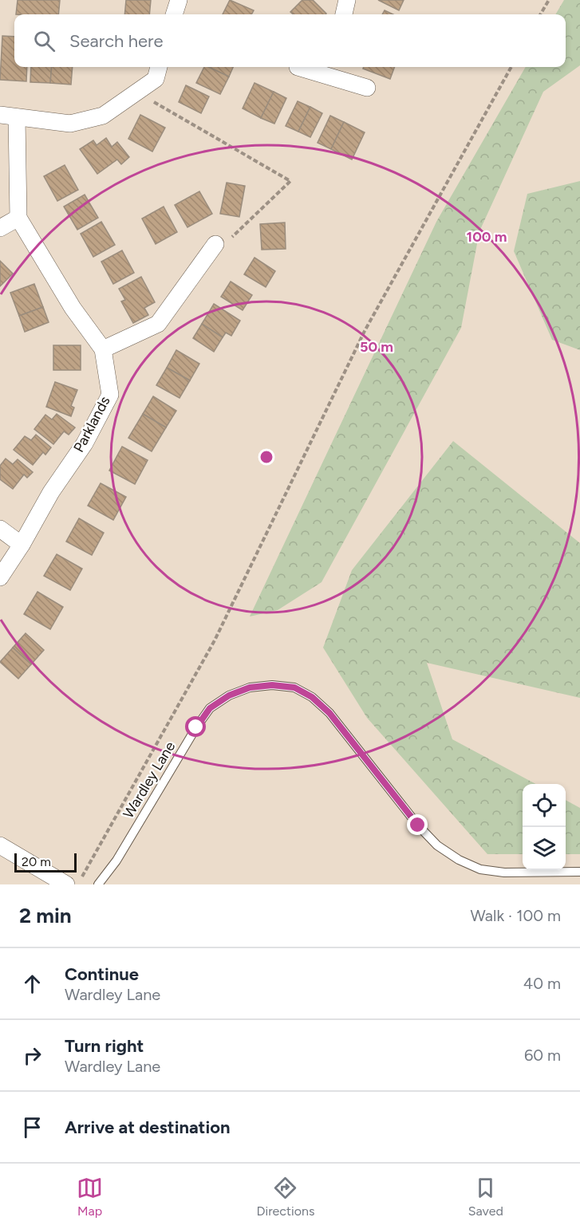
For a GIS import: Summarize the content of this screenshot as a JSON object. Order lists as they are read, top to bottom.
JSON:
{
  "streets": {
    "street": ["Parklands"],
    "lane": ["Wardley Lane"]
  },
  "scale_bar": "20 m",
  "page": {
    "search": "Search here",
    "scale": "20 m",
    "heading": ["2 min", "Walk · 100 m"],
    "list": [
      ["Continue", "Wardley Lane", "40 m"],
      ["Turn right", "Wardley Lane", "60 m"],
      "Arrive at destination"
    ],
    "nav": ["Map", "Directions", "Saved"]
  },
  "rings": ["100 m", "50 m"]
}
